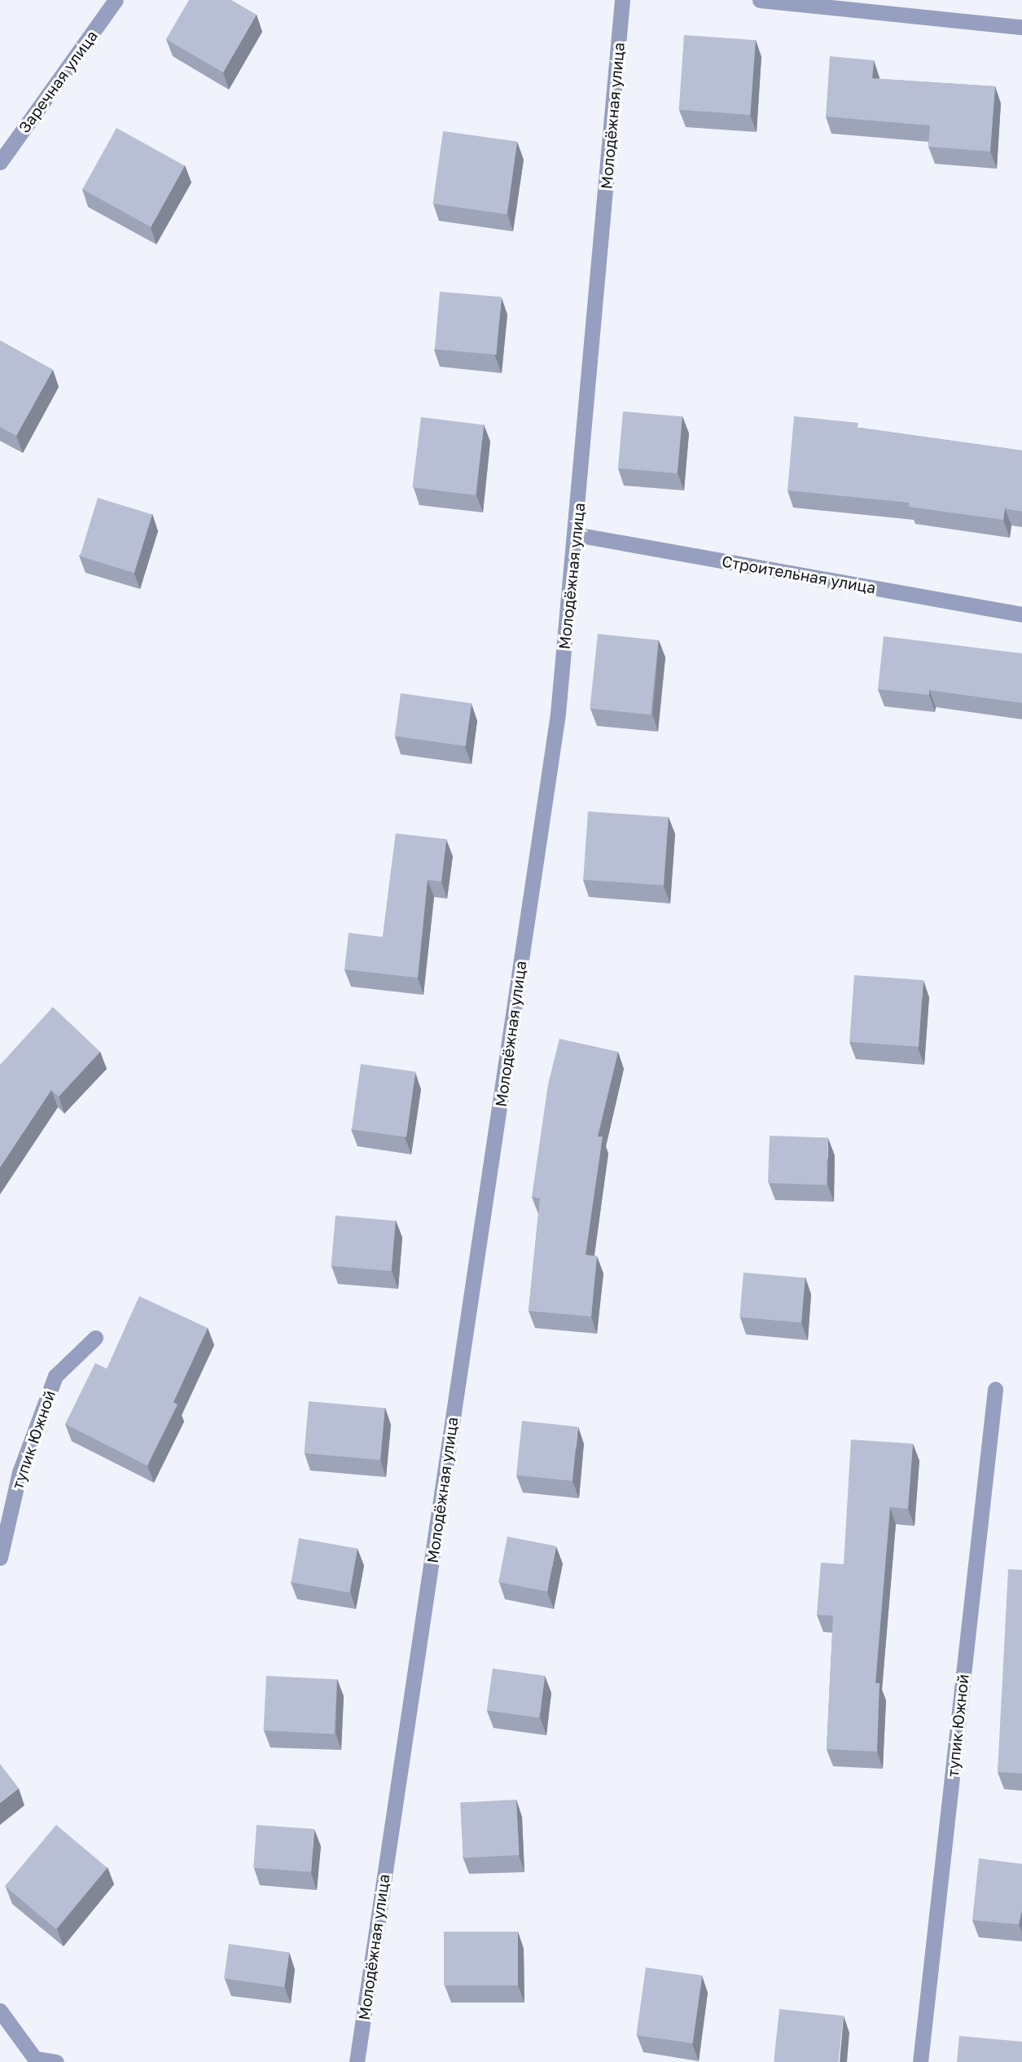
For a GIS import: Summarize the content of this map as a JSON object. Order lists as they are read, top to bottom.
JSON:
{
  "streets": {
    "street": [
      "Заречная улица",
      "Молодёжная улица",
      "Строительная улица",
      "тупик Южной"
    ]
  },
  "crossings": [
    ["Молодёжная улица", "Строительная улица"]
  ]
}
